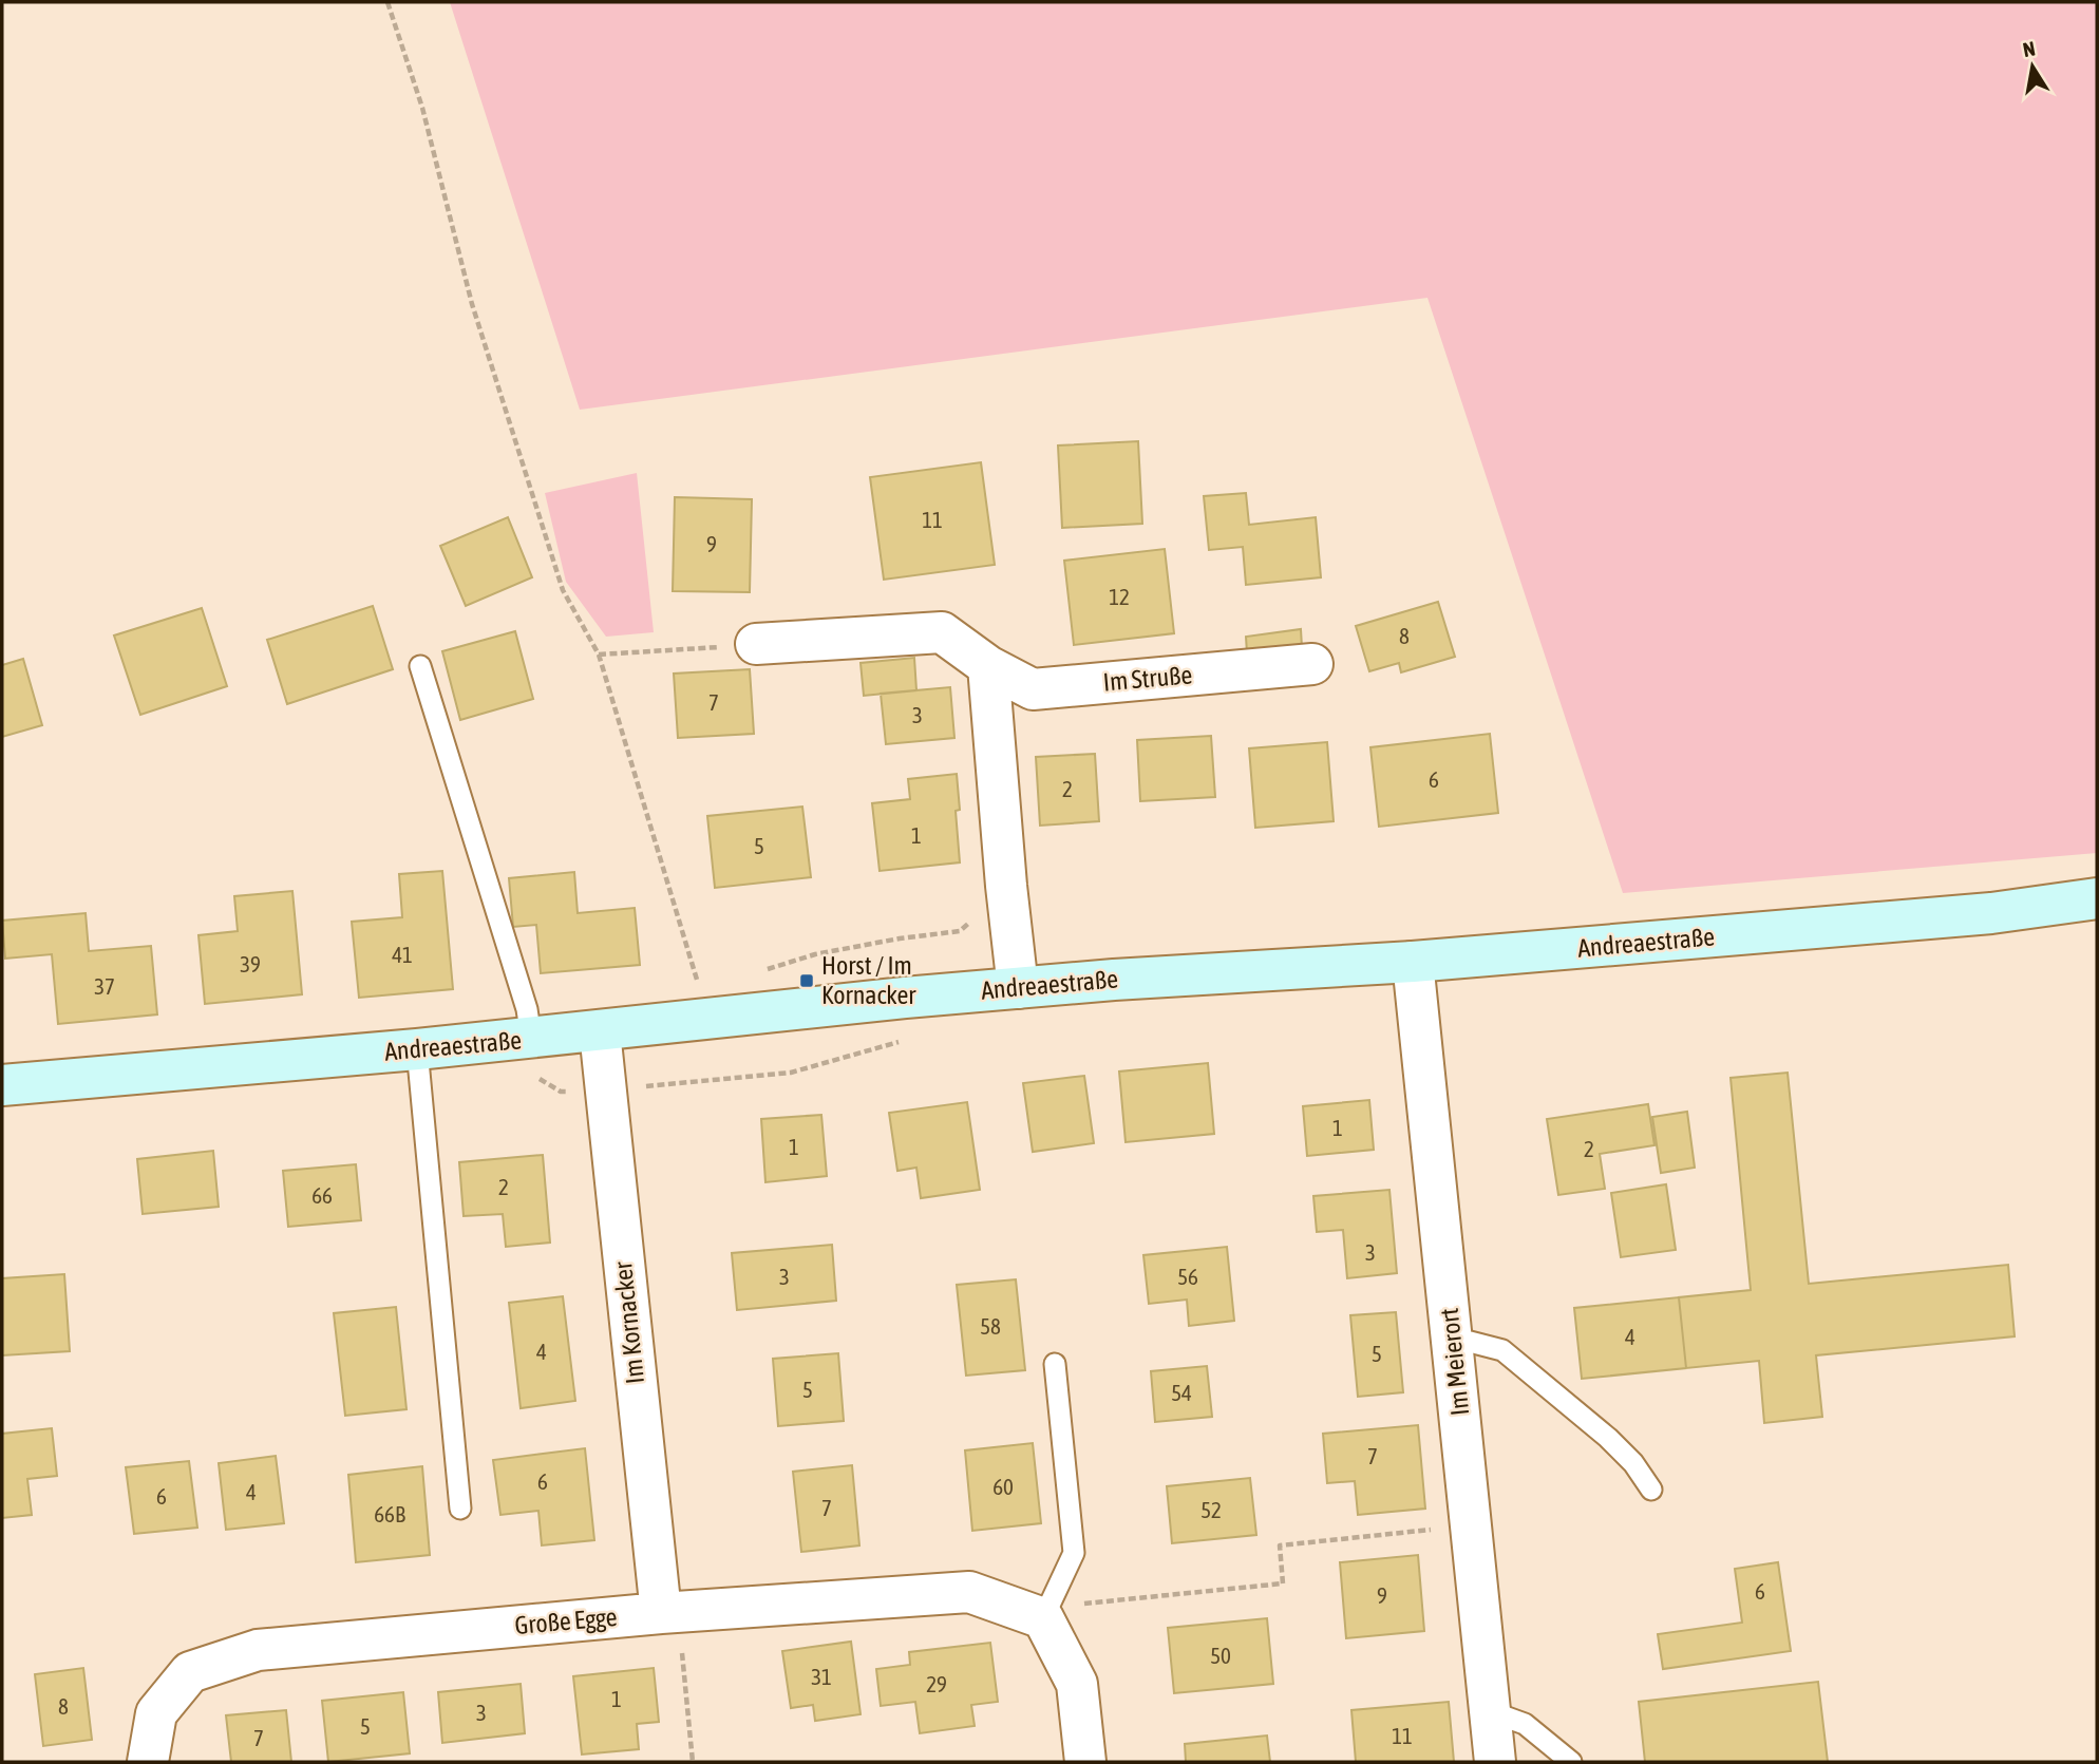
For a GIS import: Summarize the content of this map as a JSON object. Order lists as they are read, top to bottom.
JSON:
{
  "streets": {
    "street": [
      "Im Struße",
      "Andreaestraße",
      "Im Kornacker",
      "Im Meierort",
      "Große Egge"
    ]
  },
  "crossings": [
    ["Andreaestraße", "Im Kornacker"],
    ["Andreaestraße", "Im Meierort"],
    ["Im Kornacker", "Große Egge"]
  ],
  "places": {
    "transit": ["Horst / Im Kornacker"]
  },
  "house_numbers": [
    "11",
    "9",
    "12",
    "8",
    "7",
    "3",
    "6",
    "2",
    "1",
    "5",
    "41",
    "39",
    "37",
    "1",
    "1",
    "2",
    "2",
    "66",
    "3",
    "3",
    "56",
    "58",
    "4",
    "4",
    "5",
    "5",
    "54",
    "7",
    "6",
    "60",
    "4",
    "6",
    "7",
    "52",
    "66B",
    "6",
    "9",
    "50",
    "31",
    "29",
    "1",
    "8",
    "3",
    "5",
    "11",
    "7"
  ],
  "north": "top"
}
